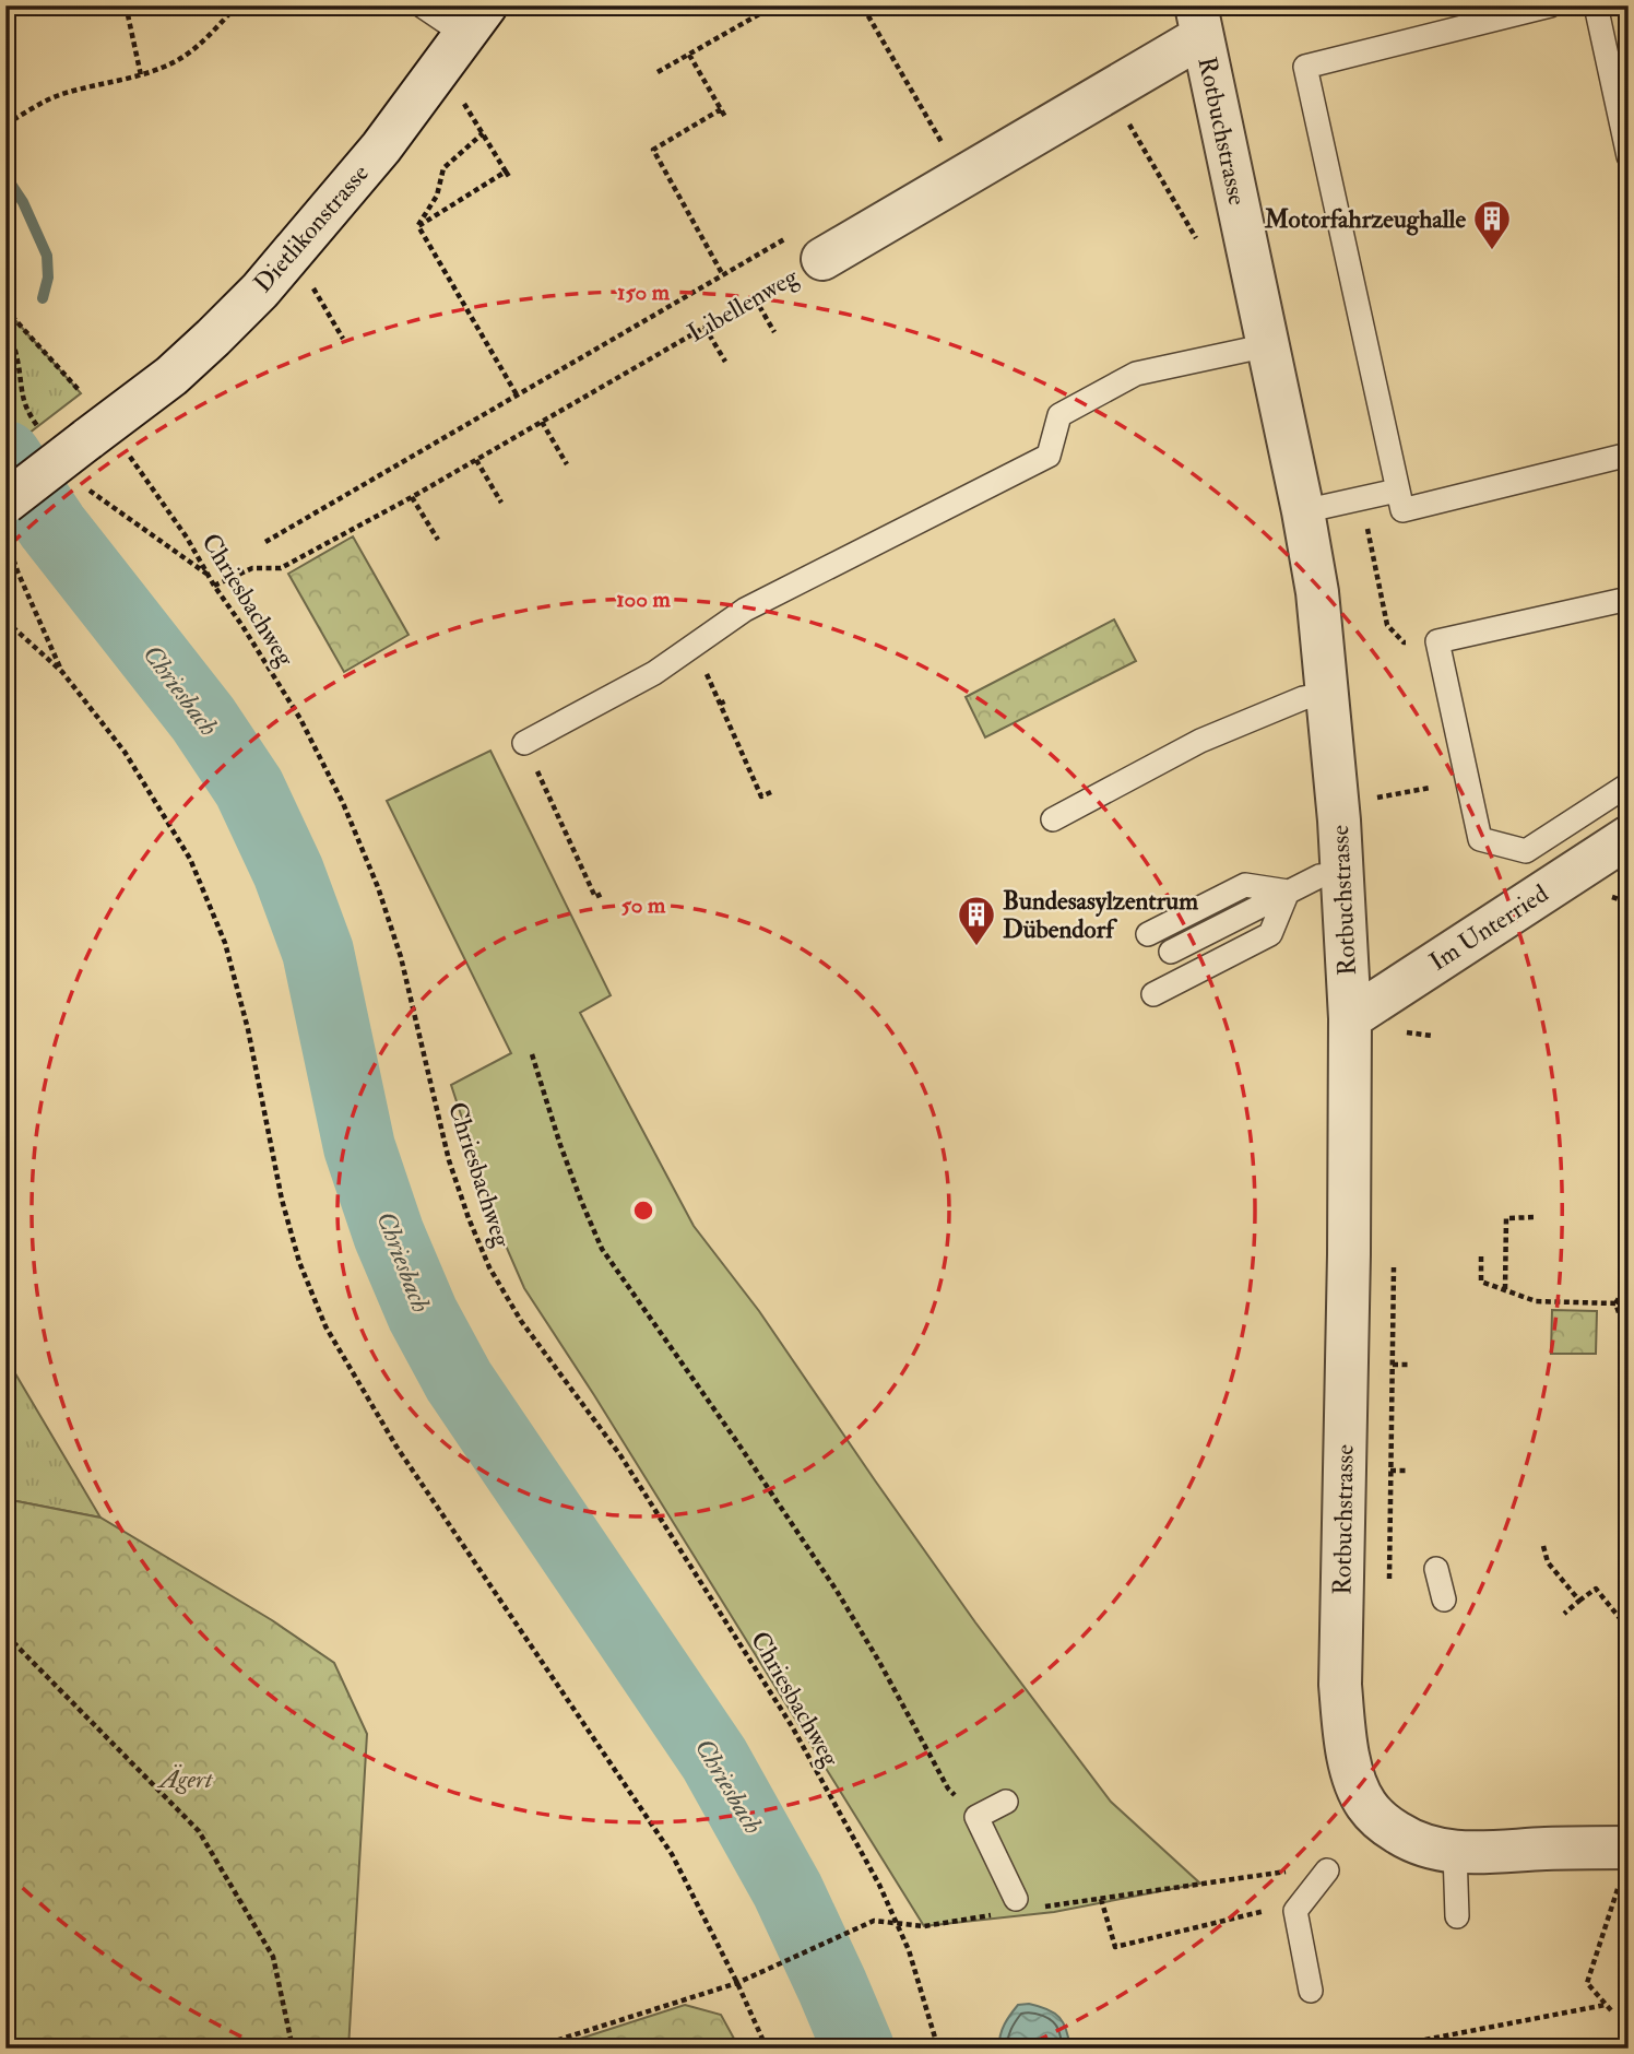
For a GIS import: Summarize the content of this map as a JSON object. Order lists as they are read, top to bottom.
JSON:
{
  "streets": {
    "street": [
      "Rotbuchstrasse",
      "Dietlikonstrasse",
      "Libellenweg",
      "Im Unterried"
    ],
    "path": ["Chriesbachweg"]
  },
  "crossings": [
    ["Rotbuchstrasse", "Libellenweg"],
    ["Rotbuchstrasse", "Im Unterried"],
    ["Dietlikonstrasse", "Chriesbachweg"],
    ["Libellenweg", "Chriesbachweg"]
  ],
  "water": ["Chriesbach"],
  "parks": ["Ägert"],
  "places": {
    "building": ["Motorfahrzeughalle", "Bundesasylzentrum Dübendorf"]
  },
  "rings": ["150 m", "100 m", "50 m"]
}
